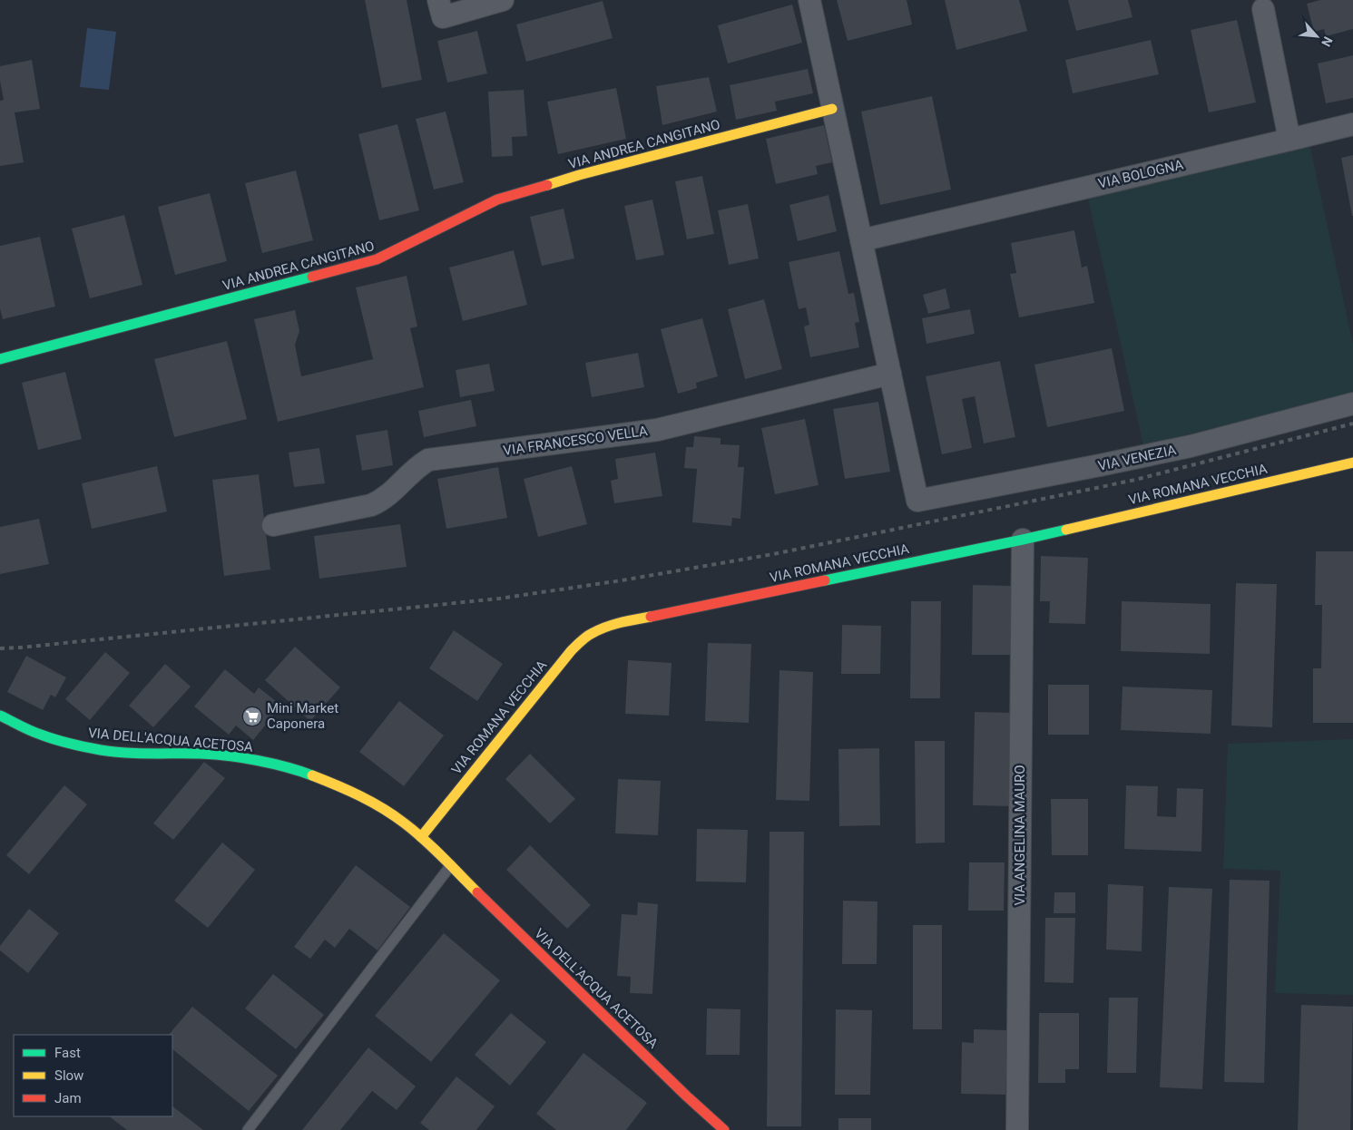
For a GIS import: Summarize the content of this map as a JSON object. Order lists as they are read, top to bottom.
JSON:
{
  "streets": {
    "street": [
      "VIA ANDREA CANGITANO",
      "VIA BOLOGNA",
      "VIA FRANCESCO VELLA",
      "VIA VENEZIA",
      "VIA ROMANA VECCHIA",
      "VIA DELL'ACQUA ACETOSA",
      "VIA ANGELINA MAURO"
    ]
  },
  "crossings": [
    ["VIA FRANCESCO VELLA", "VIA VENEZIA"],
    ["VIA ROMANA VECCHIA", "VIA DELL'ACQUA ACETOSA"],
    ["VIA ROMANA VECCHIA", "VIA ANGELINA MAURO"]
  ],
  "places": {
    "supermarket": ["Mini Market Caponera"]
  },
  "legend": ["Fast", "Slow", "Jam"],
  "north": "bottom right"
}
